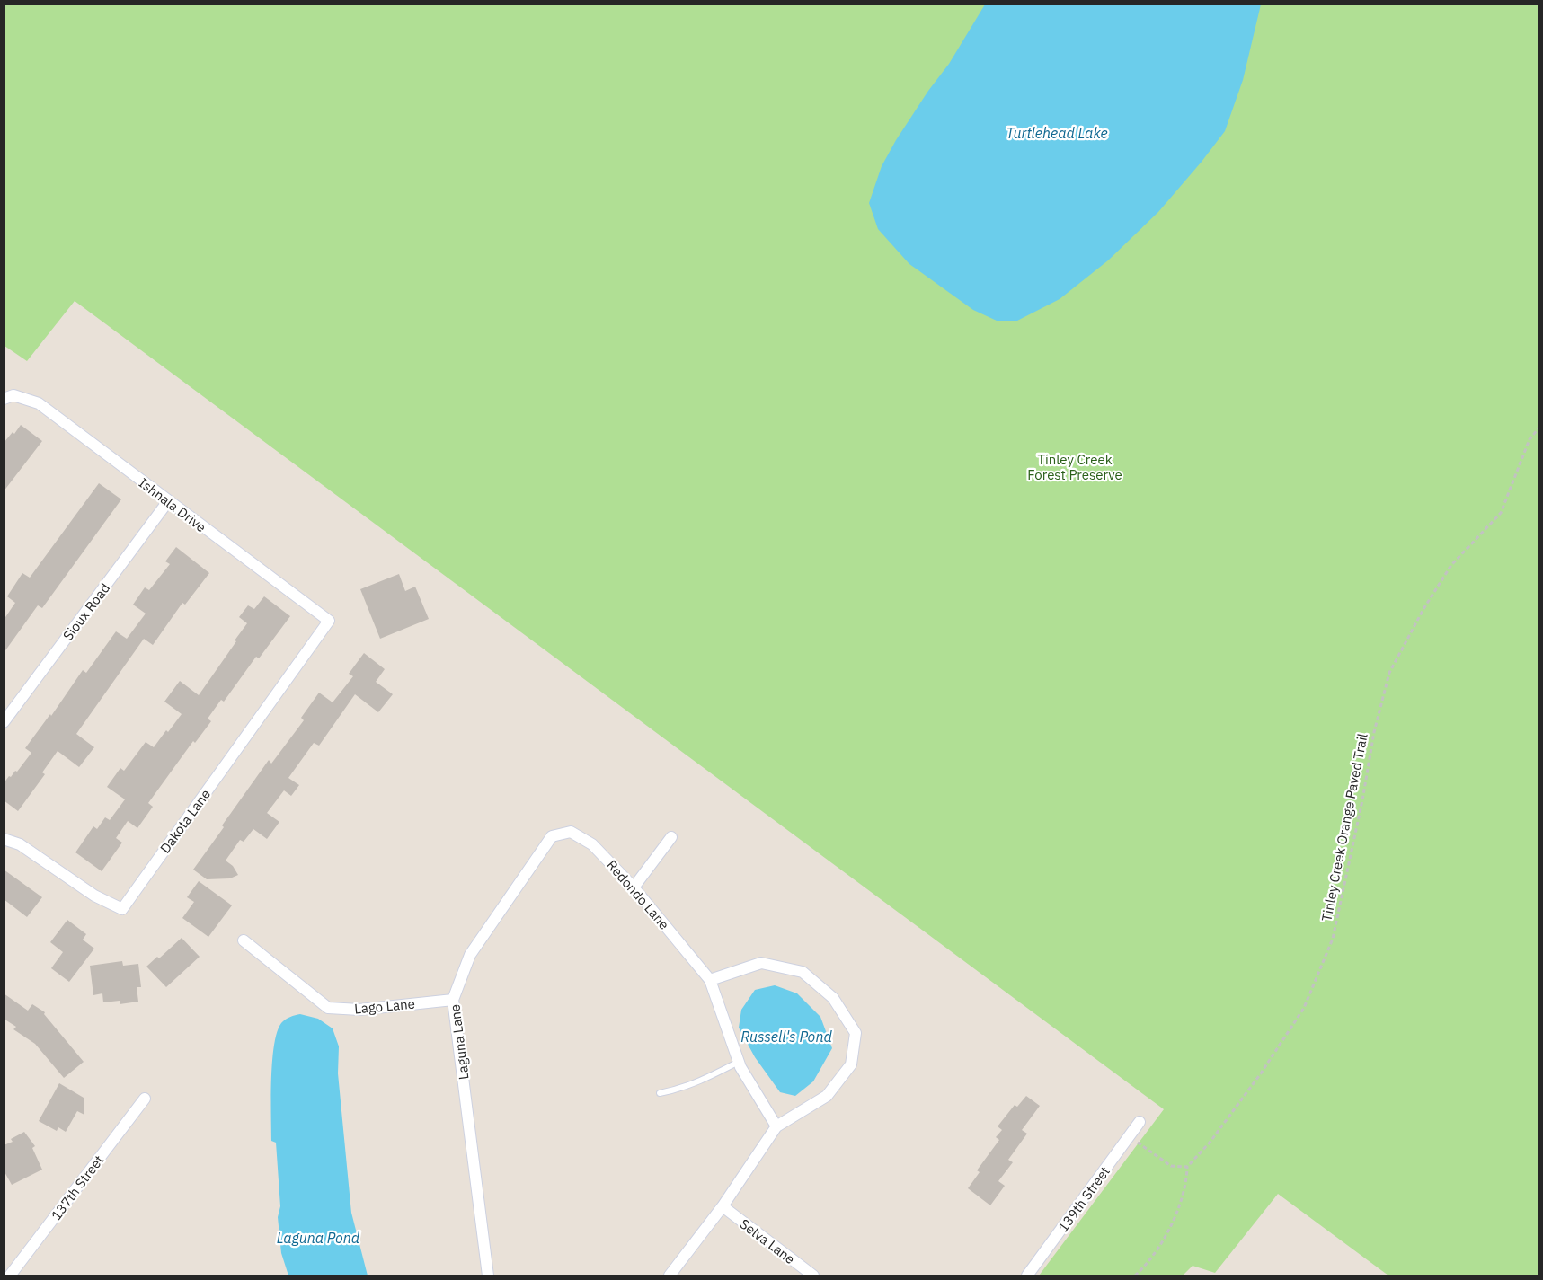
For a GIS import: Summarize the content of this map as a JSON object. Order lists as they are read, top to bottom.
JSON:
{
  "streets": {
    "street": [
      "Ishnala Drive",
      "Sioux Road",
      "Dakota Lane",
      "Redondo Lane",
      "Lago Lane",
      "Laguna Lane",
      "137th Street",
      "139th Street",
      "Selva Lane"
    ],
    "path": ["Tinley Creek Orange Paved Trail"]
  },
  "crossings": [
    ["Ishnala Drive", "Sioux Road"],
    ["Ishnala Drive", "Dakota Lane"],
    ["Redondo Lane", "Laguna Lane"],
    ["Lago Lane", "Laguna Lane"]
  ],
  "water": ["Turtlehead Lake", "Russell's Pond", "Laguna Pond"],
  "parks": ["Tinley Creek Forest Preserve"]
}
